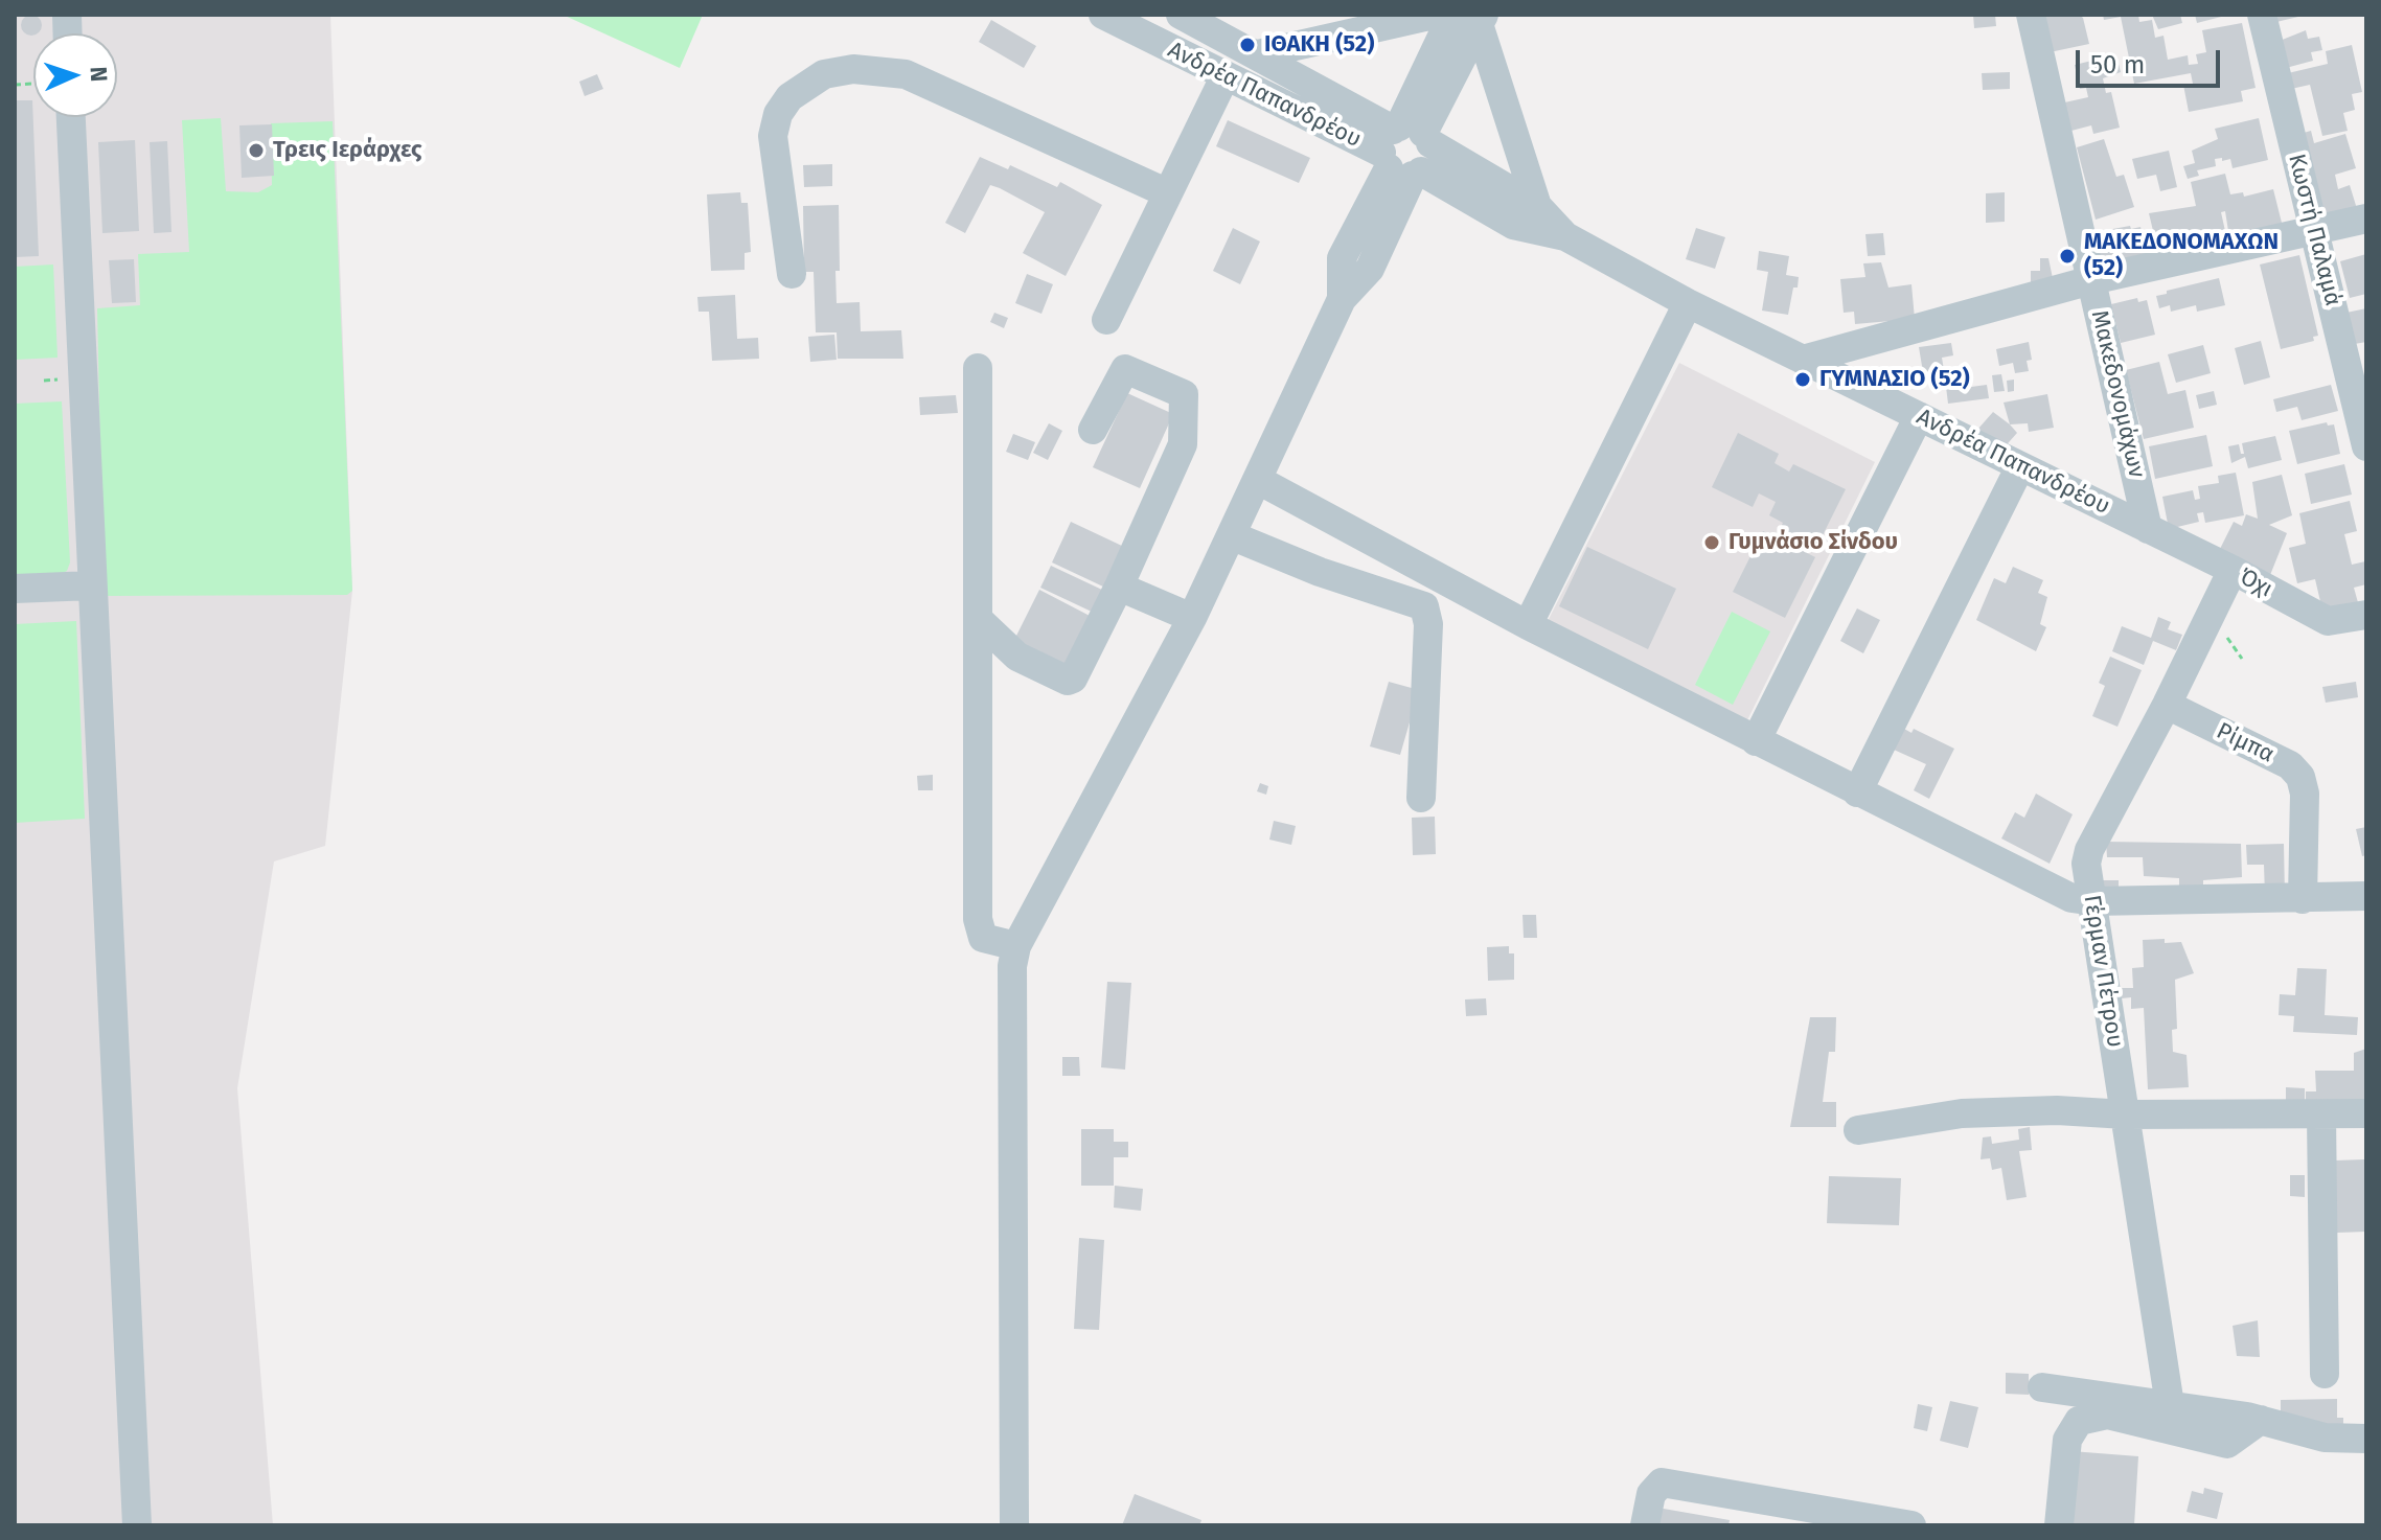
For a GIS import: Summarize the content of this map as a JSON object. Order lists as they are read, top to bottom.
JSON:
{
  "streets": {
    "street": [
      "Ανδρέα Παπανδρέου",
      "Κωστή Παλαμά",
      "Μακεδονομάχων",
      "Όχι",
      "Ρίμπα",
      "Γέρμαν Πέτρου"
    ]
  },
  "crossings": [
    ["Ανδρέα Παπανδρέου", "Μακεδονομάχων"],
    ["Ανδρέα Παπανδρέου", "Όχι"],
    ["Μακεδονομάχων", "Όχι"],
    ["Όχι", "Γέρμαν Πέτρου"],
    ["Ρίμπα", "Γέρμαν Πέτρου"]
  ],
  "places": [
    "ΙΘΑΚΗ (52)",
    "Τρεις Ιεράρχες",
    "ΜΑΚΕΔΟΝΟΜΑΧΩΝ (52)",
    "ΓΥΜΝΑΣΙΟ (52)",
    "Γυμνάσιο Σίνδου"
  ],
  "scale_bar": "50 m",
  "north": "right"
}
